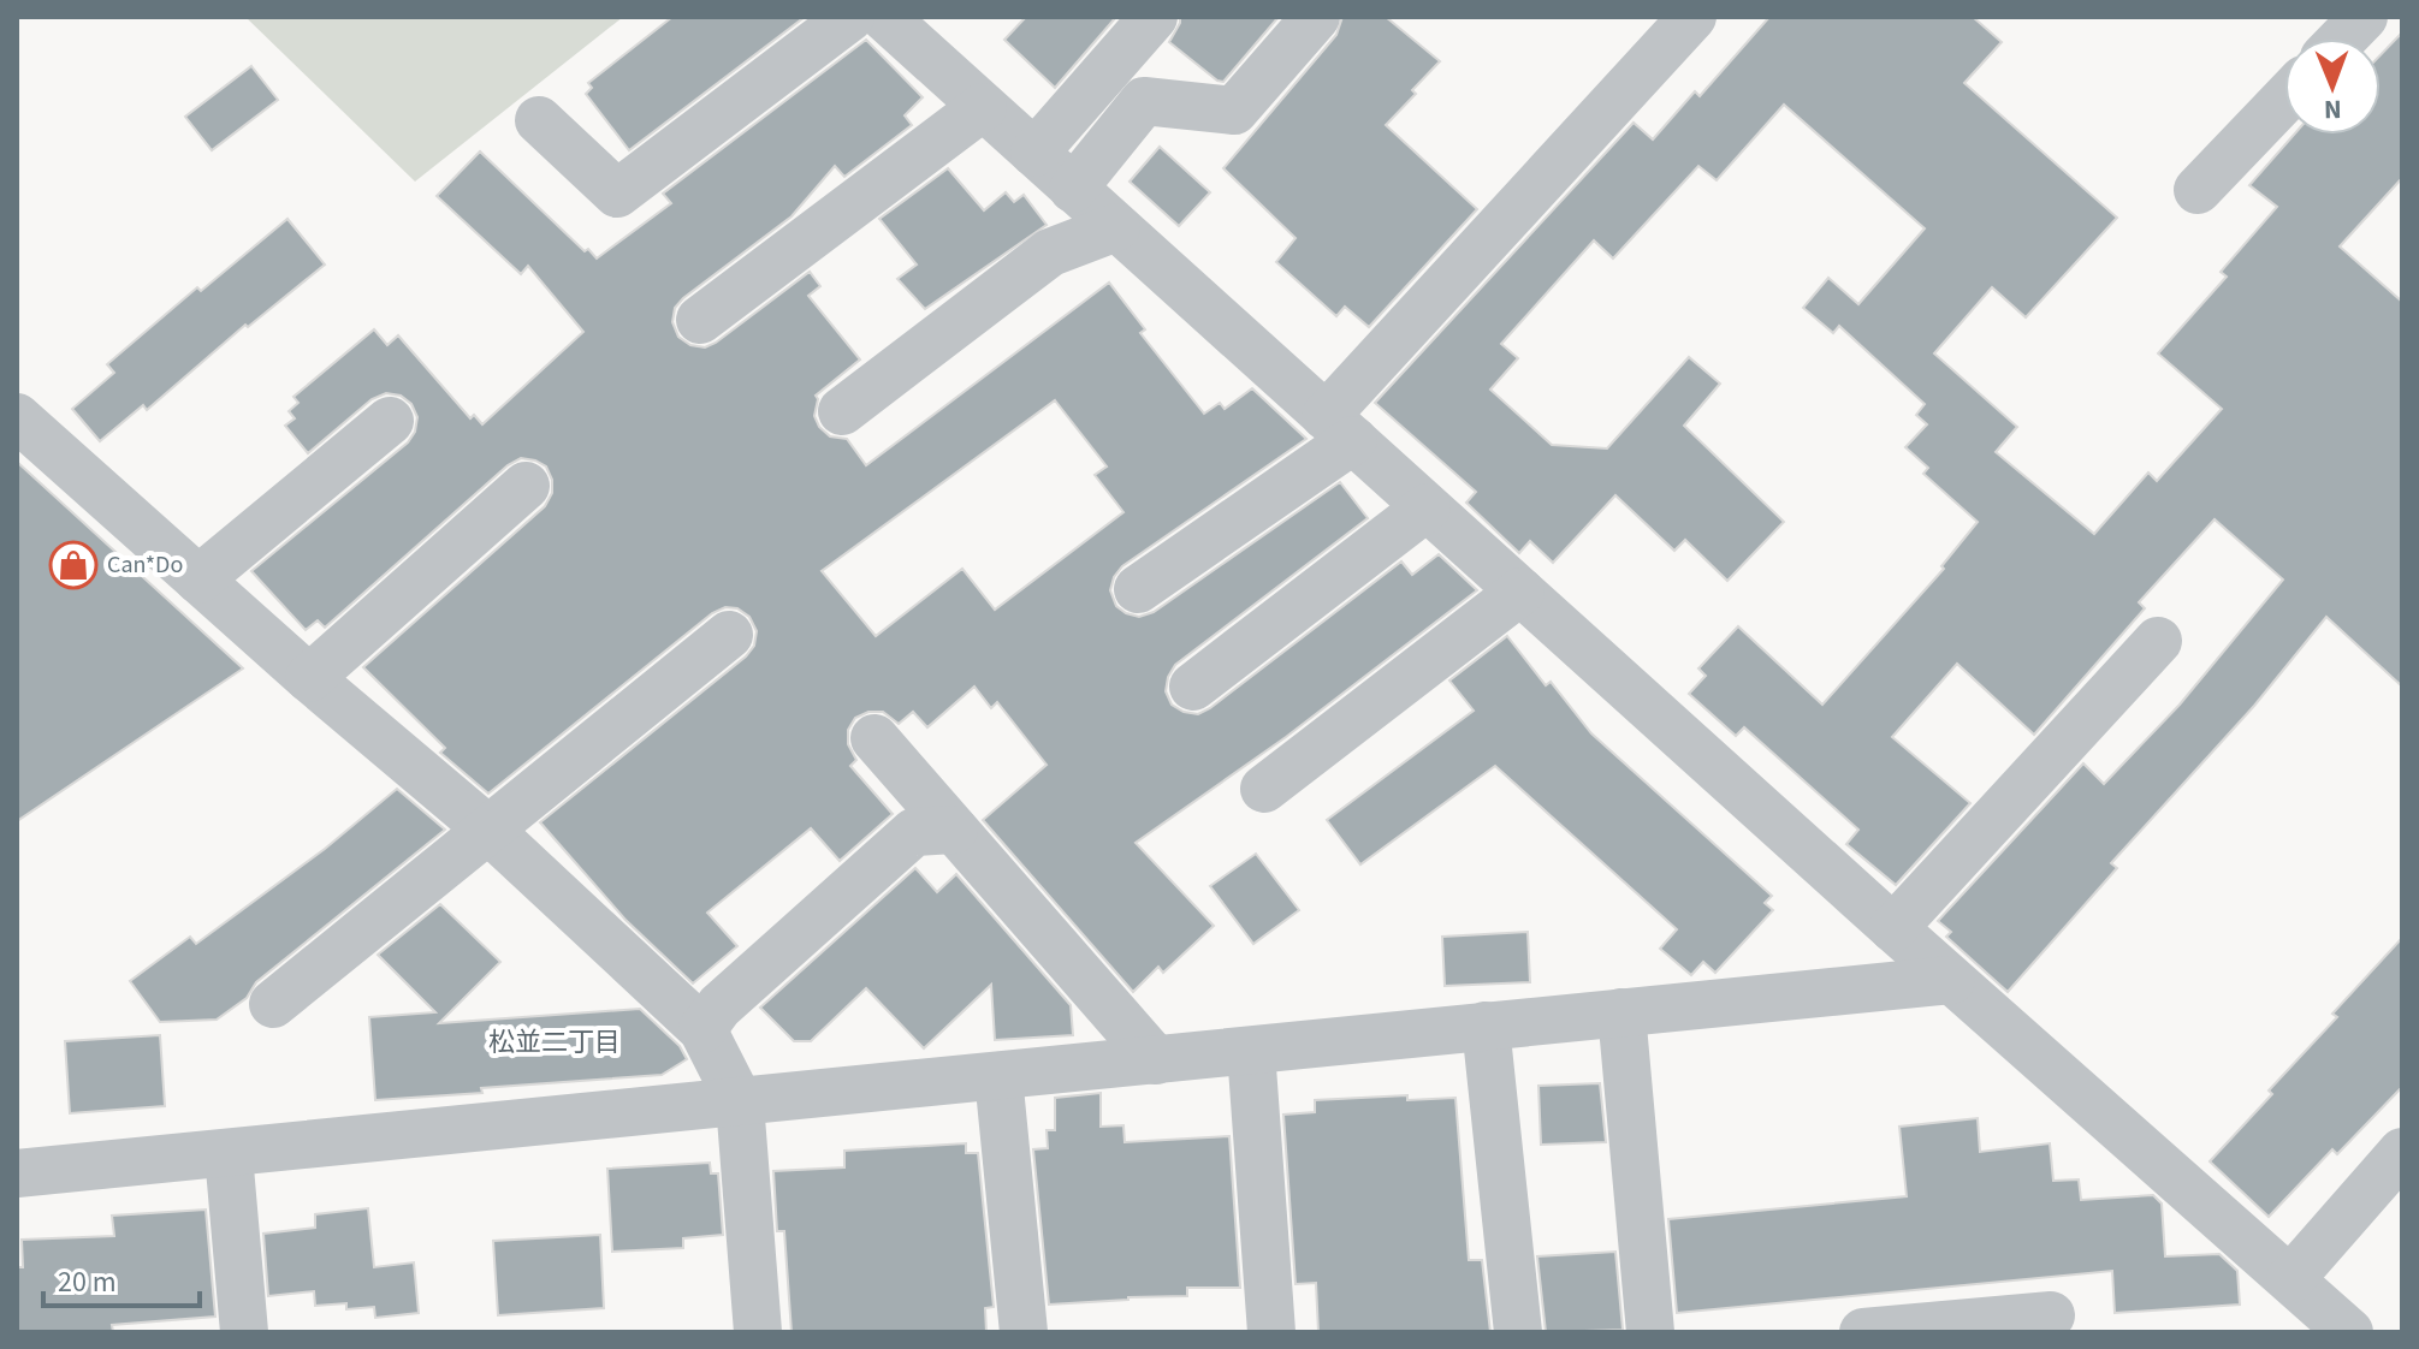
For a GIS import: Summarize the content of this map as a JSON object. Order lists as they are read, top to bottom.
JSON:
{
  "districts": ["松並二丁目"],
  "places": {
    "shop": ["Can*Do"]
  },
  "scale_bar": "20 m",
  "north": "bottom"
}
